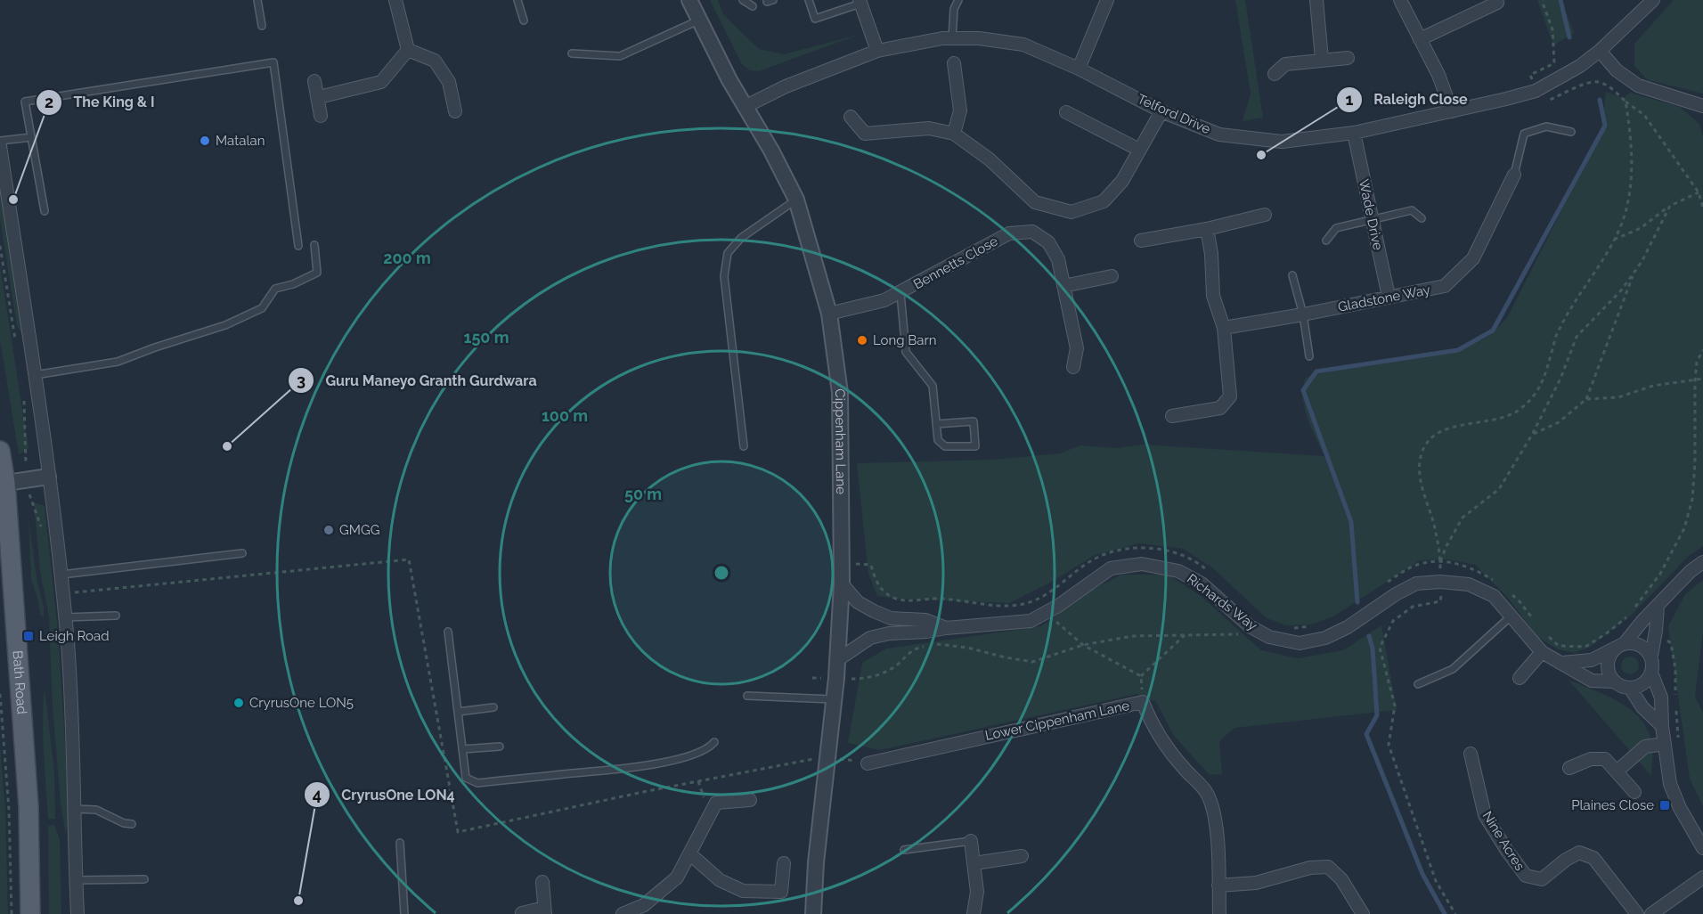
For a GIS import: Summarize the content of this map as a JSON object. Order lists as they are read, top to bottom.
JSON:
{
  "streets": {
    "main road": ["Bath Road"],
    "street": [
      "Telford Drive",
      "Wade Drive",
      "Bennetts Close",
      "Gladstone Way",
      "Cippenham Lane",
      "Richards Way",
      "Lower Cippenham Lane",
      "Nine Acres"
    ]
  },
  "crossings": [
    ["Telford Drive", "Wade Drive"],
    ["Telford Drive", "Cippenham Lane"],
    ["Wade Drive", "Gladstone Way"],
    ["Bennetts Close", "Cippenham Lane"],
    ["Cippenham Lane", "Richards Way"]
  ],
  "places": {
    "other": [
      "Matalan",
      "Raleigh Close",
      "The King & I",
      "Long Barn",
      "Guru Maneyo Granth Gurdwara",
      "GMGG",
      "CryrusOne LON5",
      "CryrusOne LON4"
    ],
    "transit": ["Leigh Road", "Plaines Close"]
  },
  "rings": [
    "200 m",
    "150 m",
    "100 m",
    "50 m"
  ]
}
